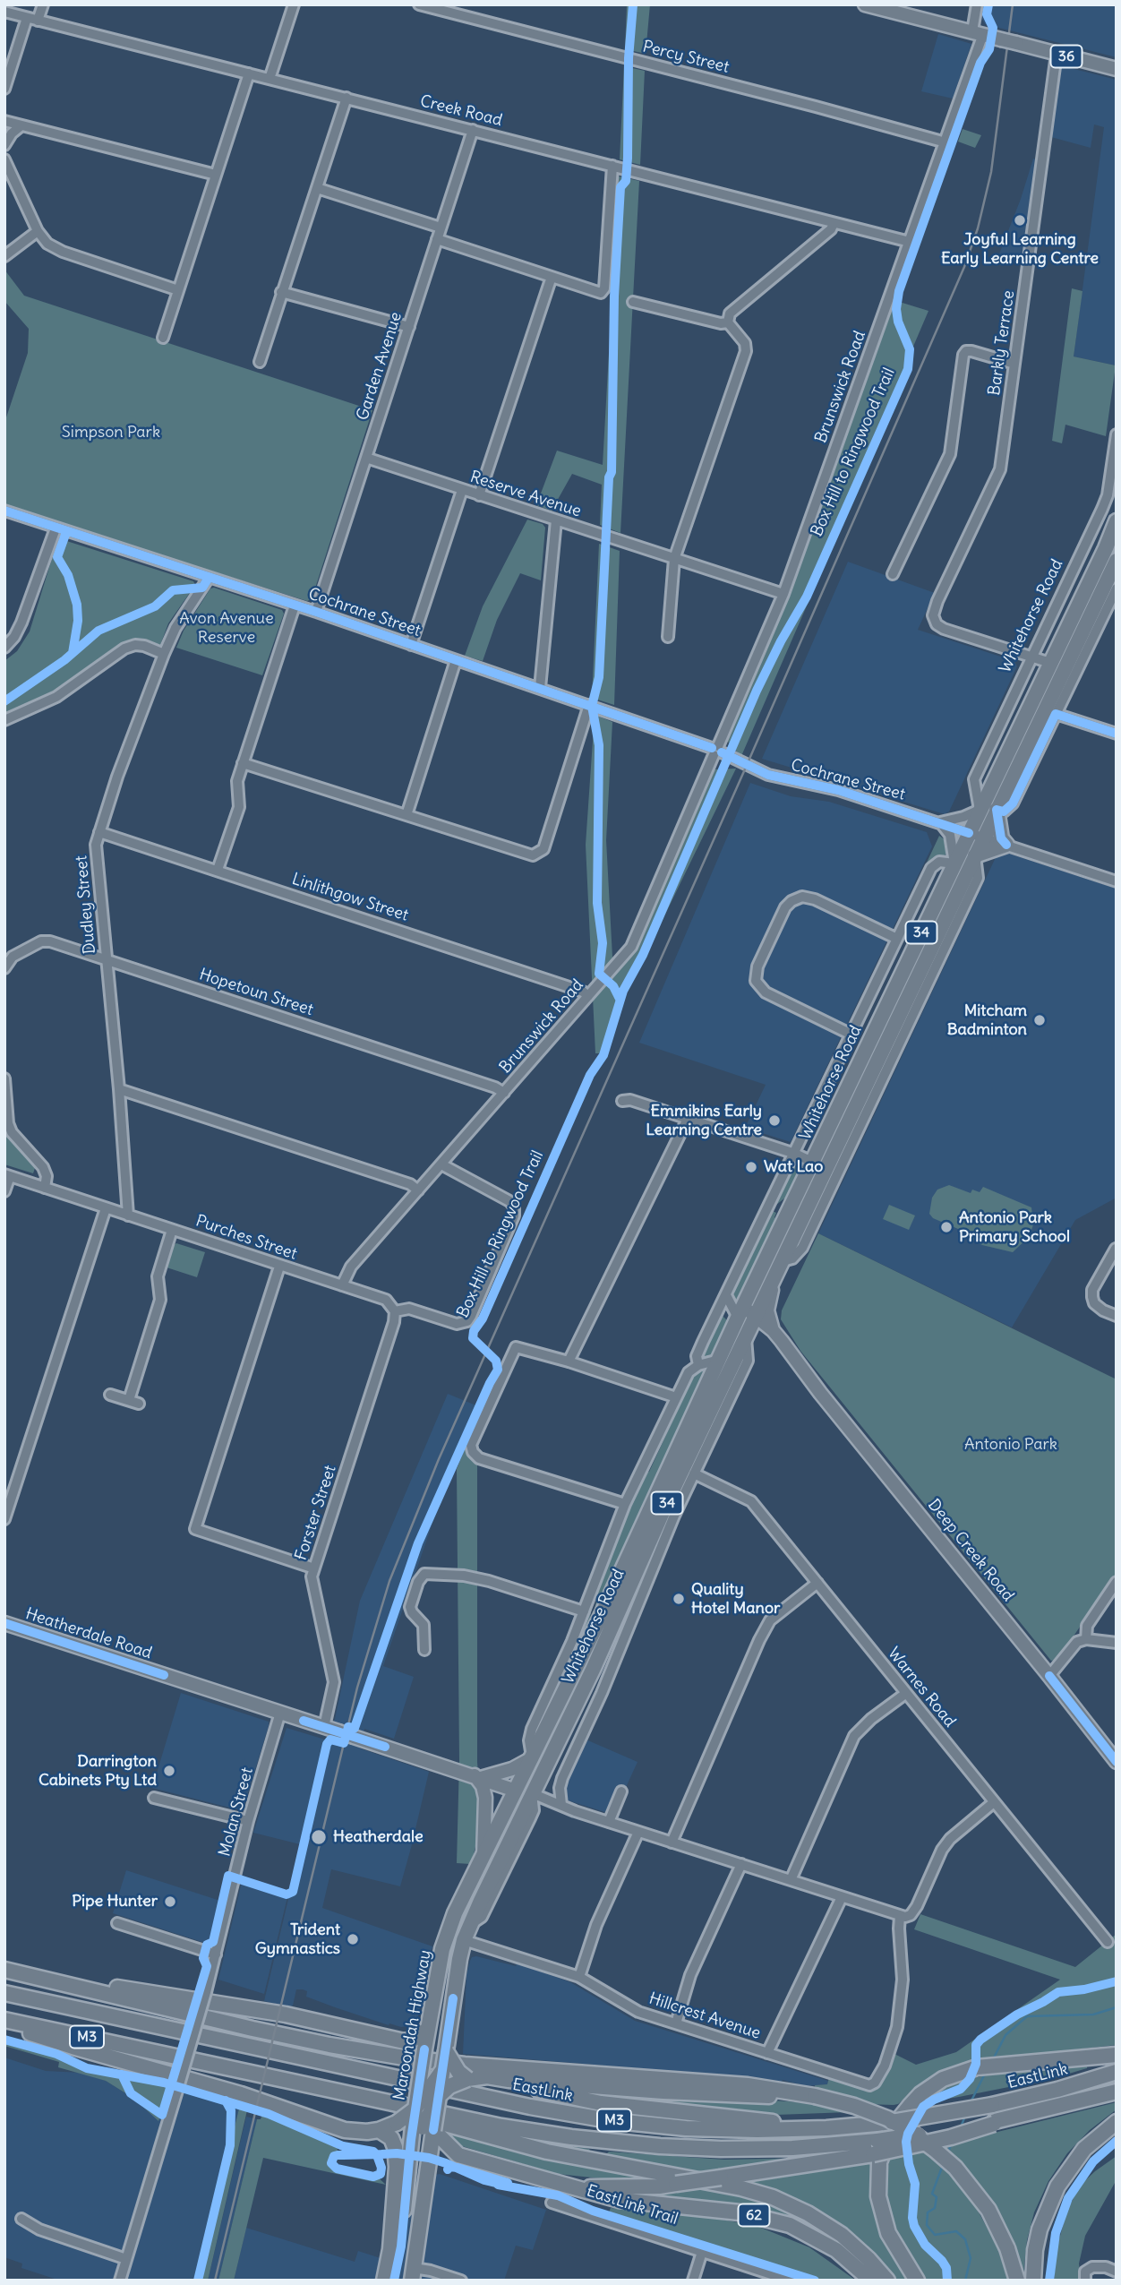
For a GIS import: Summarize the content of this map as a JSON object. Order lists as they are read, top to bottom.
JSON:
{
  "streets": {
    "highway": [
      "Whitehorse Road",
      "34",
      "Maroondah Highway",
      "M3",
      "EastLink",
      "62"
    ],
    "main road": ["36", "Deep Creek Road", "Heatherdale Road"],
    "street": [
      "Percy Street",
      "Creek Road",
      "Barkly Terrace",
      "Garden Avenue",
      "Brunswick Road",
      "Reserve Avenue",
      "Cochrane Street",
      "Linlithgow Street",
      "Dudley Street",
      "Hopetoun Street",
      "Purches Street",
      "Forster Street",
      "Warnes Road",
      "Molan Street",
      "Hillcrest Avenue"
    ],
    "cycle path": ["Box Hill to Ringwood Trail", "EastLink Trail"]
  },
  "crossings": [
    ["36", "Barkly Terrace"],
    ["36", "Brunswick Road"],
    ["Percy Street", "Brunswick Road"],
    ["Creek Road", "Garden Avenue"],
    ["Creek Road", "Brunswick Road"],
    ["Barkly Terrace", "Whitehorse Road"],
    ["Garden Avenue", "Reserve Avenue"],
    ["Garden Avenue", "Cochrane Street"],
    ["Brunswick Road", "Reserve Avenue"],
    ["Brunswick Road", "Cochrane Street"],
    ["Brunswick Road", "Linlithgow Street"],
    ["Brunswick Road", "Hopetoun Street"],
    ["Brunswick Road", "Purches Street"],
    ["Cochrane Street", "Whitehorse Road"],
    ["Cochrane Street", "Dudley Street"],
    ["Whitehorse Road", "Deep Creek Road"],
    ["Whitehorse Road", "Heatherdale Road"],
    ["Whitehorse Road", "Warnes Road"],
    ["Whitehorse Road", "Maroondah Highway"],
    ["Linlithgow Street", "Dudley Street"],
    ["Dudley Street", "Hopetoun Street"],
    ["Dudley Street", "Purches Street"],
    ["Purches Street", "Forster Street"],
    ["Forster Street", "Heatherdale Road"],
    ["Heatherdale Road", "Molan Street"],
    ["Heatherdale Road", "Maroondah Highway"],
    ["Hillcrest Avenue", "Maroondah Highway"],
    ["Maroondah Highway", "62"]
  ],
  "parks": ["Simpson Park", "Avon Avenue Reserve", "Antonio Park"],
  "places": [
    "Joyful Learning Early Learning Centre",
    "Mitcham Badminton",
    "Emmikins Early Learning Centre",
    "Wat Lao",
    "Antonio Park Primary School",
    "Quality Hotel Manor",
    "Darrington Cabinets Pty Ltd",
    "Heatherdale",
    "Pipe Hunter",
    "Trident Gymnastics"
  ]
}
